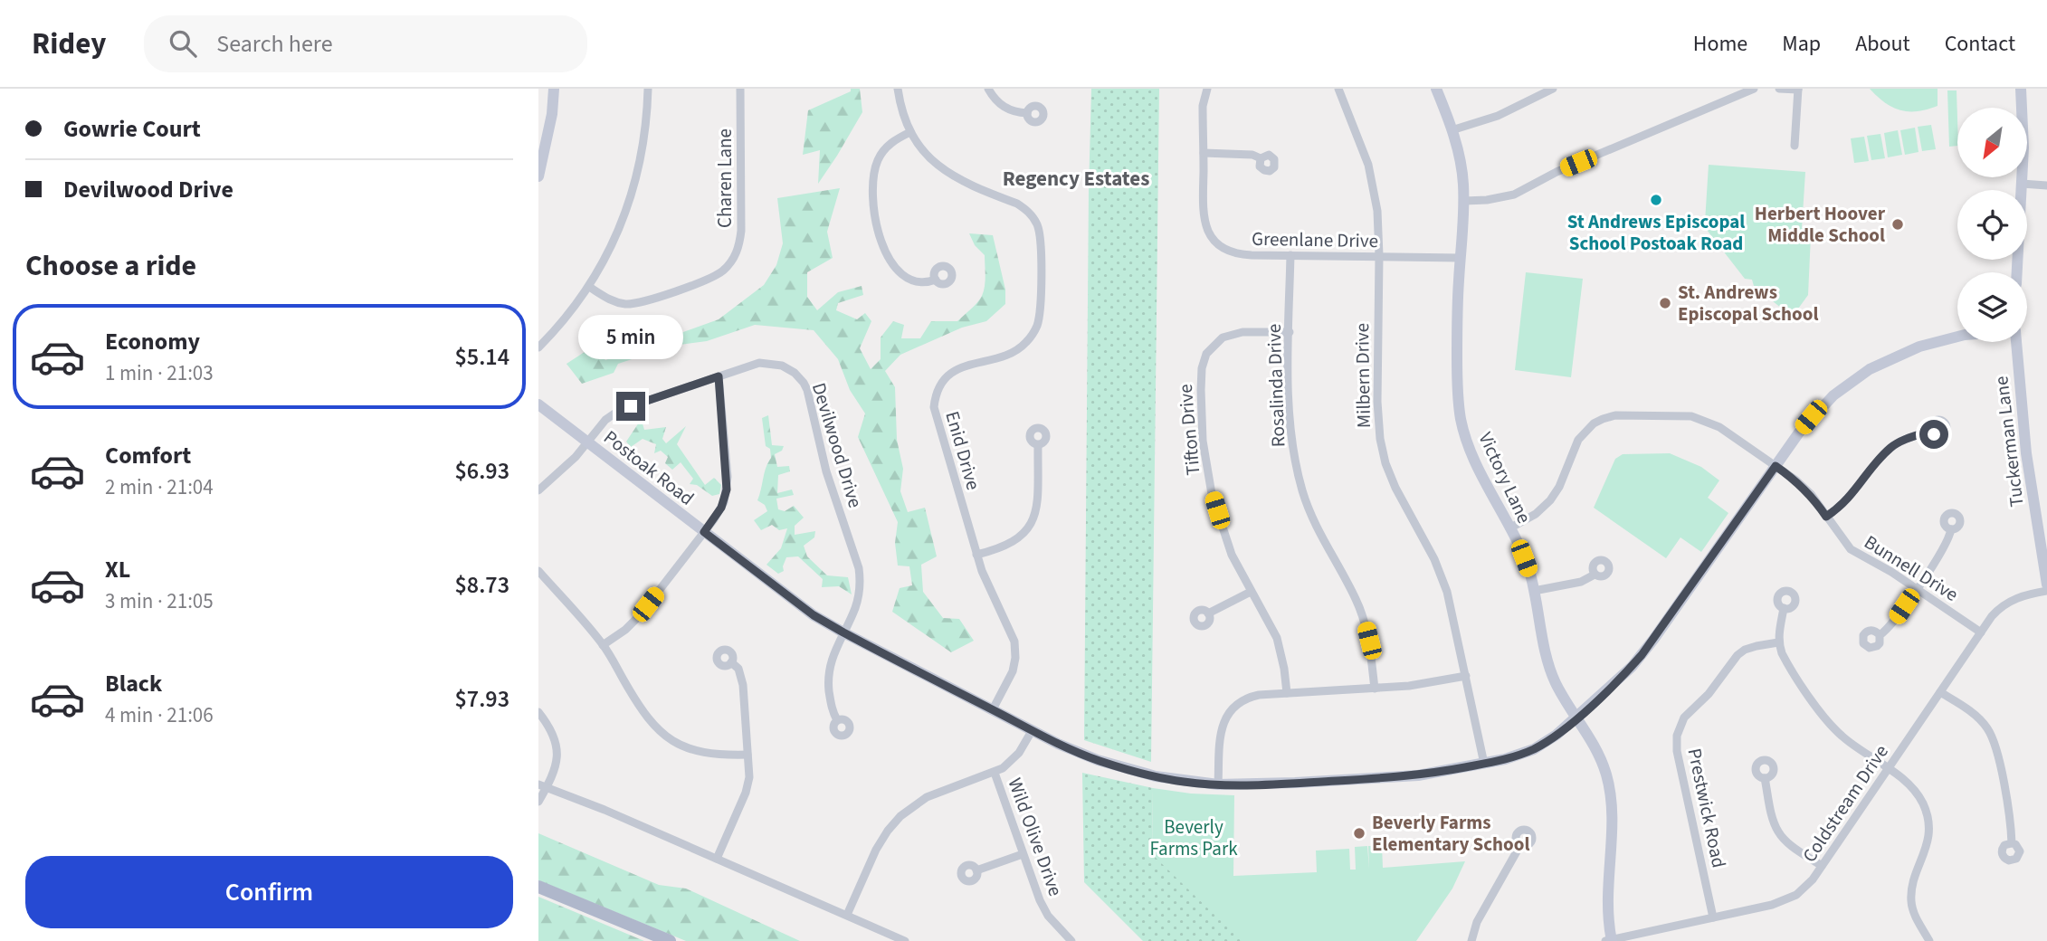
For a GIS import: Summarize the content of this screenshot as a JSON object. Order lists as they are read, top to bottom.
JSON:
{
  "streets": {
    "street": [
      "Charen Lane",
      "Greenlane Drive",
      "Milbern Drive",
      "Rosalinda Drive",
      "Tifton Drive",
      "Tuckerman Lane",
      "Devilwood Drive",
      "Enid Drive",
      "Postoak Road",
      "Victory Lane",
      "Bunnell Drive",
      "Coldstream Drive",
      "Prestwick Road",
      "Wild Olive Drive"
    ]
  },
  "crossings": [
    ["Greenlane Drive", "Milbern Drive"],
    ["Greenlane Drive", "Rosalinda Drive"],
    ["Greenlane Drive", "Victory Lane"],
    ["Milbern Drive", "Postoak Road"],
    ["Rosalinda Drive", "Tifton Drive"],
    ["Devilwood Drive", "Postoak Road"],
    ["Enid Drive", "Postoak Road"],
    ["Postoak Road", "Victory Lane"],
    ["Postoak Road", "Bunnell Drive"],
    ["Victory Lane", "Bunnell Drive"],
    ["Victory Lane", "Coldstream Drive"],
    ["Bunnell Drive", "Coldstream Drive"],
    ["Coldstream Drive", "Prestwick Road"]
  ],
  "districts": ["Regency Estates"],
  "parks": ["Beverly Farms Park"],
  "places": [
    "St Andrews Episcopal School Postoak Road",
    "Herbert Hoover Middle School",
    "St. Andrews Episcopal School",
    "Beverly Farms Elementary School"
  ],
  "north": "bottom left",
  "page": {
    "header": "Ridey",
    "search": "Search here",
    "nav": [
      "Home",
      "Map",
      "About",
      "Contact"
    ],
    "banner": ["Gowrie Court", "Devilwood Drive"],
    "heading": "Choose a ride",
    "list": [
      {
        "name": "Economy",
        "note": "1 min · 21:03",
        "value": "$5.14"
      },
      {
        "name": "Comfort",
        "note": "2 min · 21:04",
        "value": "$6.93"
      },
      {
        "name": "XL",
        "note": "3 min · 21:05",
        "value": "$8.73"
      },
      {
        "name": "Black",
        "note": "4 min · 21:06",
        "value": "$7.93"
      }
    ],
    "bubble": "5 min",
    "buttons": "Confirm"
  }
}
